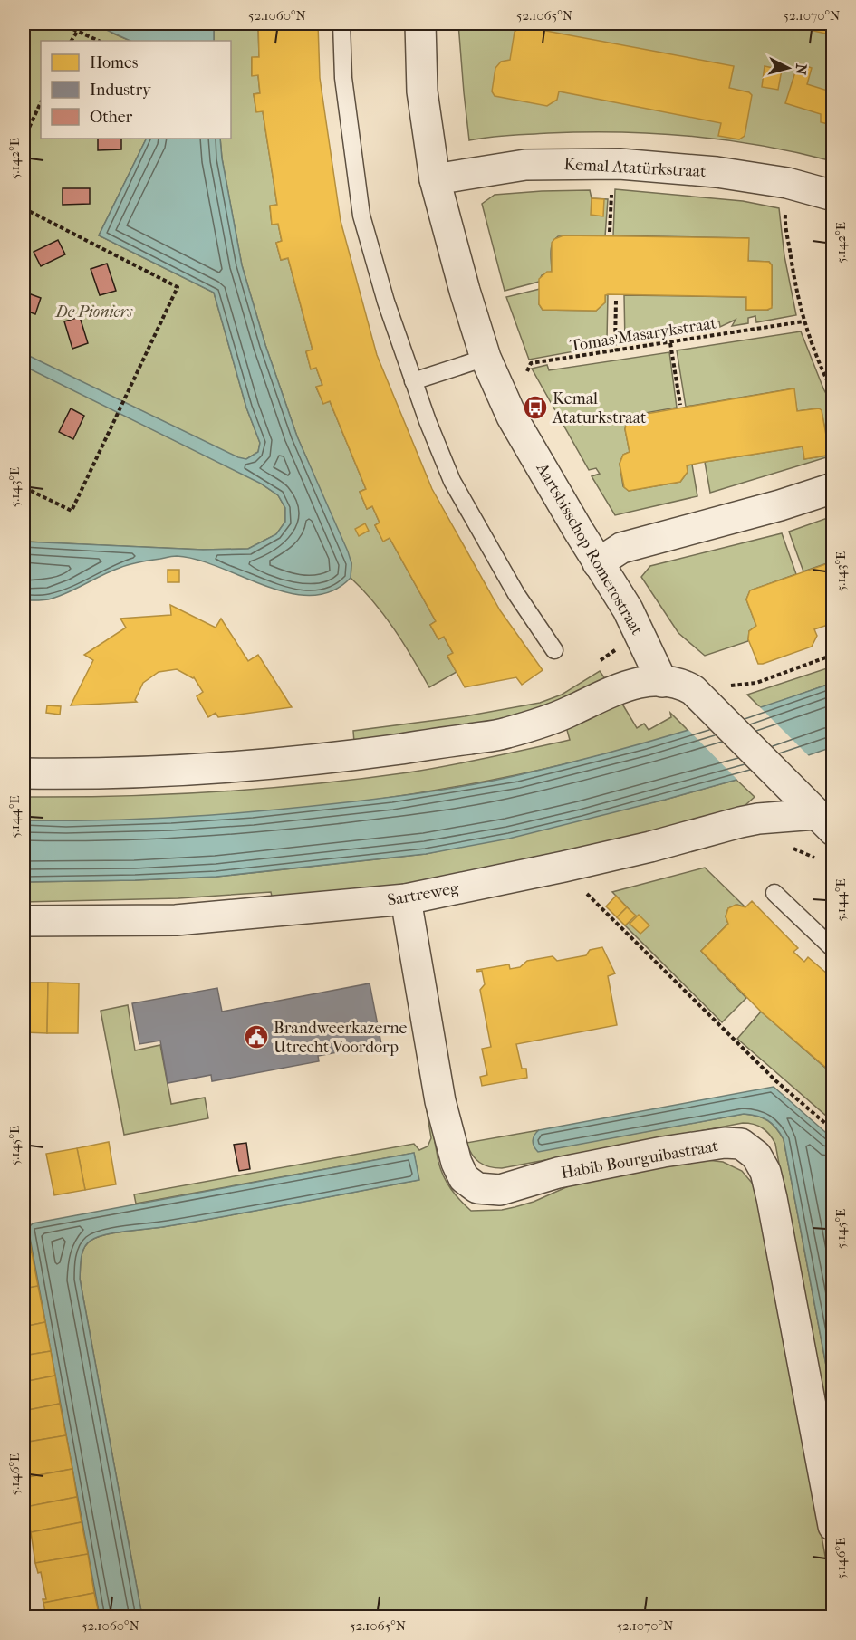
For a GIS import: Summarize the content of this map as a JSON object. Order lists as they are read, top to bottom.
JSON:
{
  "streets": {
    "street": [
      "Kemal Atatürkstraat",
      "Aartsbisschop Romerostraat",
      "Sartreweg",
      "Habib Bourguibastraat"
    ],
    "path": ["Tomas Masarykstraat"]
  },
  "crossings": [
    ["Kemal Atatürkstraat", "Aartsbisschop Romerostraat"],
    ["Tomas Masarykstraat", "Aartsbisschop Romerostraat"],
    ["Sartreweg", "Habib Bourguibastraat"]
  ],
  "parks": ["De Pioniers"],
  "places": {
    "bus stop": ["Kemal Ataturkstraat"],
    "public building": ["Brandweerkazerne Utrecht Voordorp"]
  },
  "legend": ["Homes", "Industry", "Other"],
  "north": "right",
  "coordinates": [
    "52.1060°N",
    "52.1065°N",
    "52.1070°N",
    "5.142°E",
    "5.143°E",
    "5.144°E",
    "5.145°E",
    "5.146°E"
  ]
}
